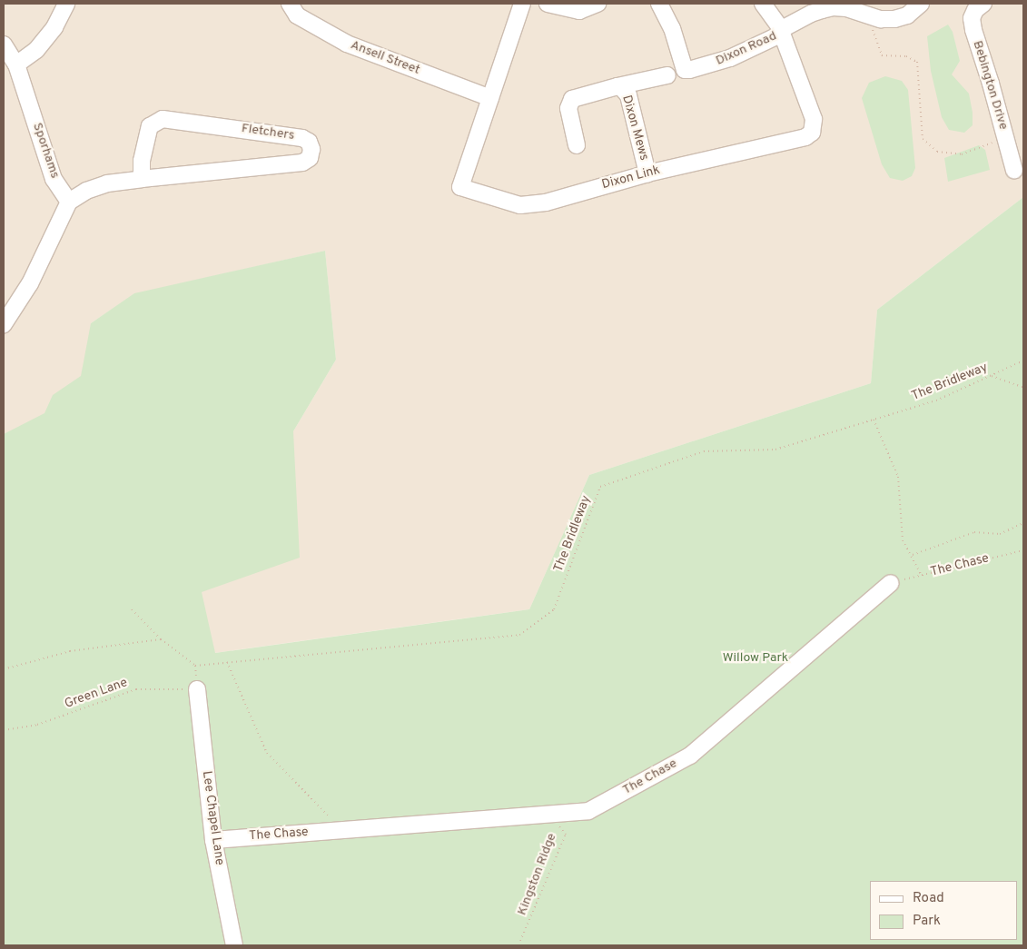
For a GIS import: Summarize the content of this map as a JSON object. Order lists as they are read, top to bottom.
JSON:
{
  "streets": {
    "street": [
      "Dixon Road",
      "Ansell Street",
      "Bebington Drive",
      "Dixon Mews",
      "Fletchers",
      "Sporhams",
      "Dixon Link",
      "The Chase",
      "Lee Chapel Lane"
    ],
    "path": ["The Bridleway", "Green Lane", "Kingston Ridge"]
  },
  "crossings": [
    ["Dixon Road", "Dixon Link"],
    ["Ansell Street", "Dixon Link"],
    ["Dixon Mews", "Dixon Link"],
    ["Fletchers", "Sporhams"],
    ["The Chase", "Lee Chapel Lane"],
    ["The Chase", "Kingston Ridge"],
    ["Green Lane", "Lee Chapel Lane"]
  ],
  "parks": ["Willow Park"],
  "legend": ["Road", "Park"]
}
